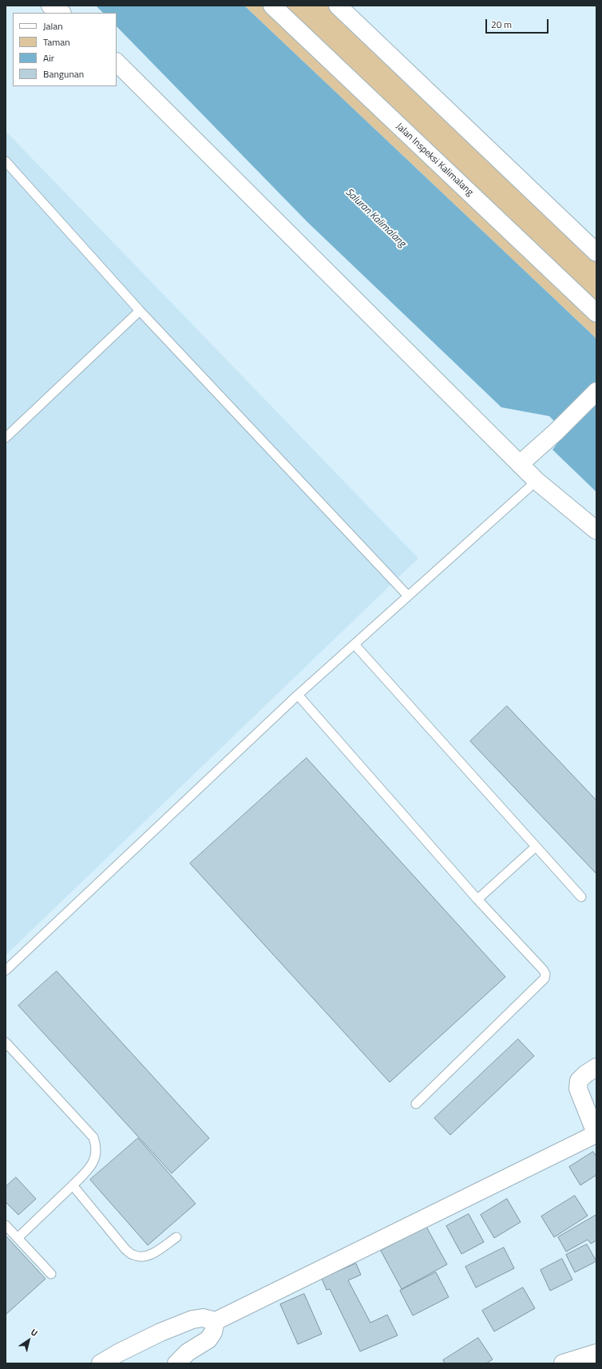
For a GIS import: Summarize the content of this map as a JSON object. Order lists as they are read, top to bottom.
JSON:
{
  "streets": {
    "main road": ["Jalan Inspeksi Kalimalang"]
  },
  "water": ["Saluran Kalimalang"],
  "legend": [
    "Jalan",
    "Taman",
    "Air",
    "Bangunan"
  ],
  "scale_bar": "20 m",
  "north": "top right"
}
